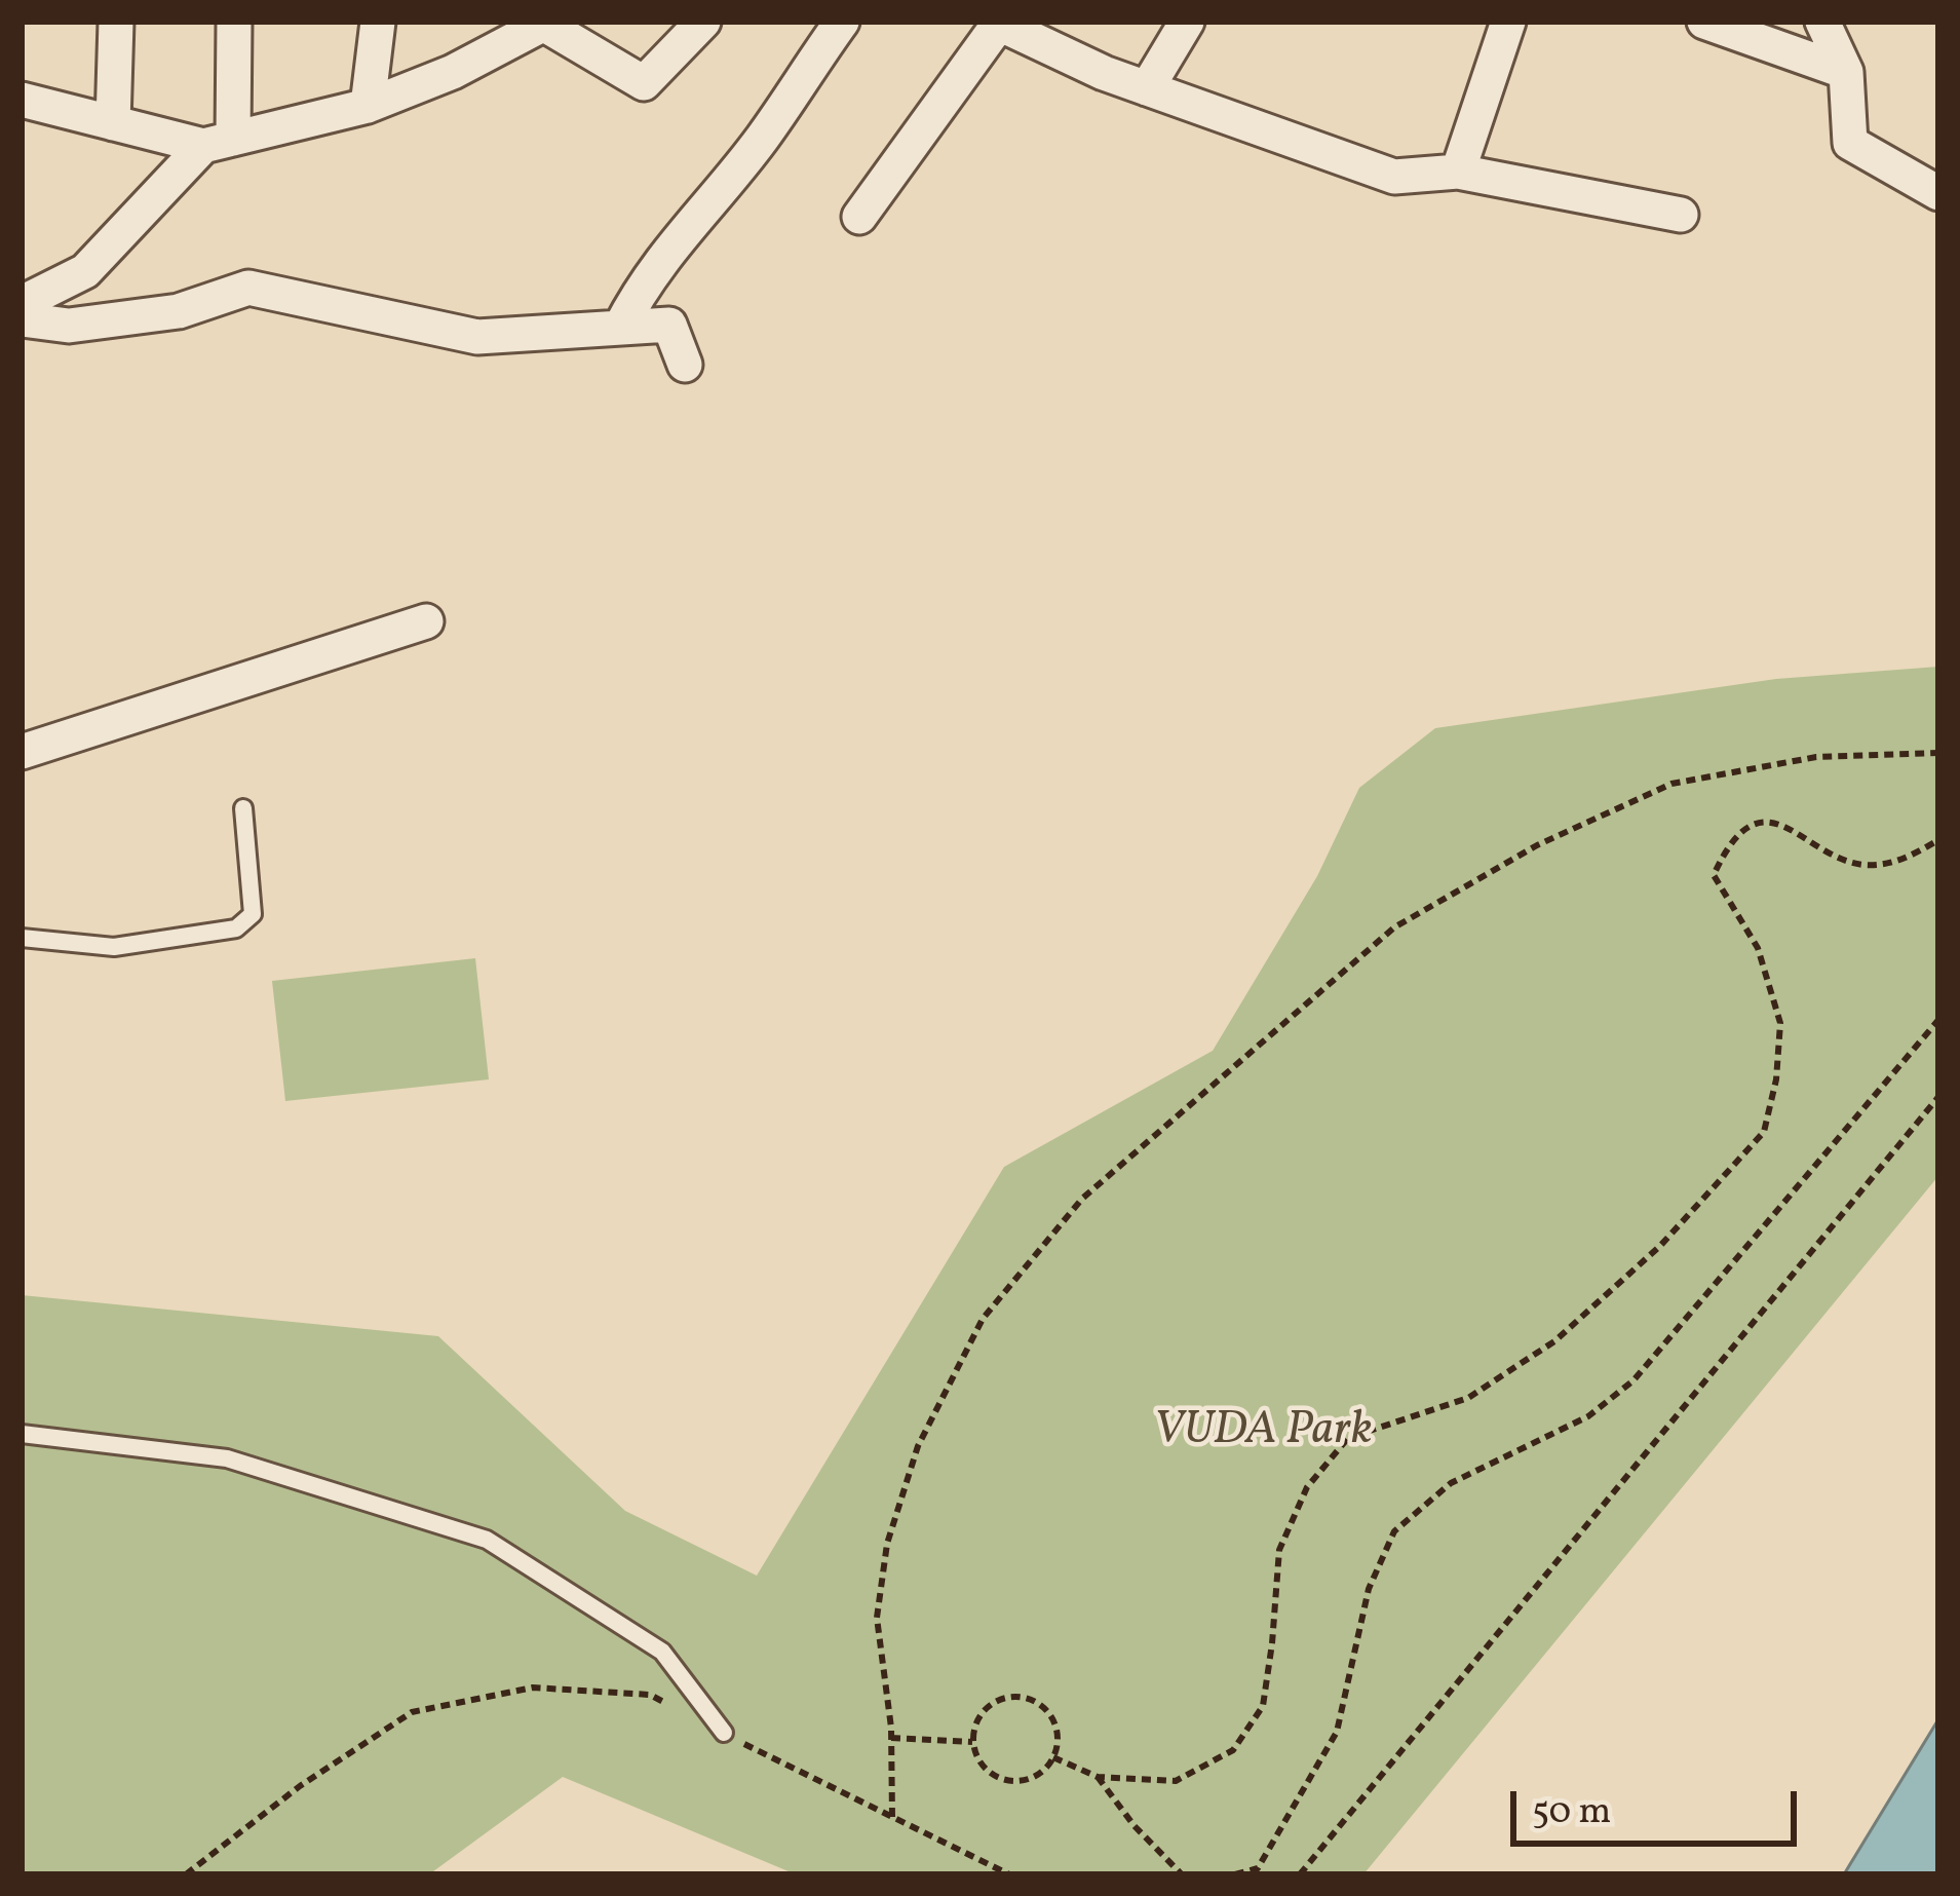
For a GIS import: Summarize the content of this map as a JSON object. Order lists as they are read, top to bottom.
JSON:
{
  "parks": ["VUDA Park"],
  "scale_bar": "50 m"
}
